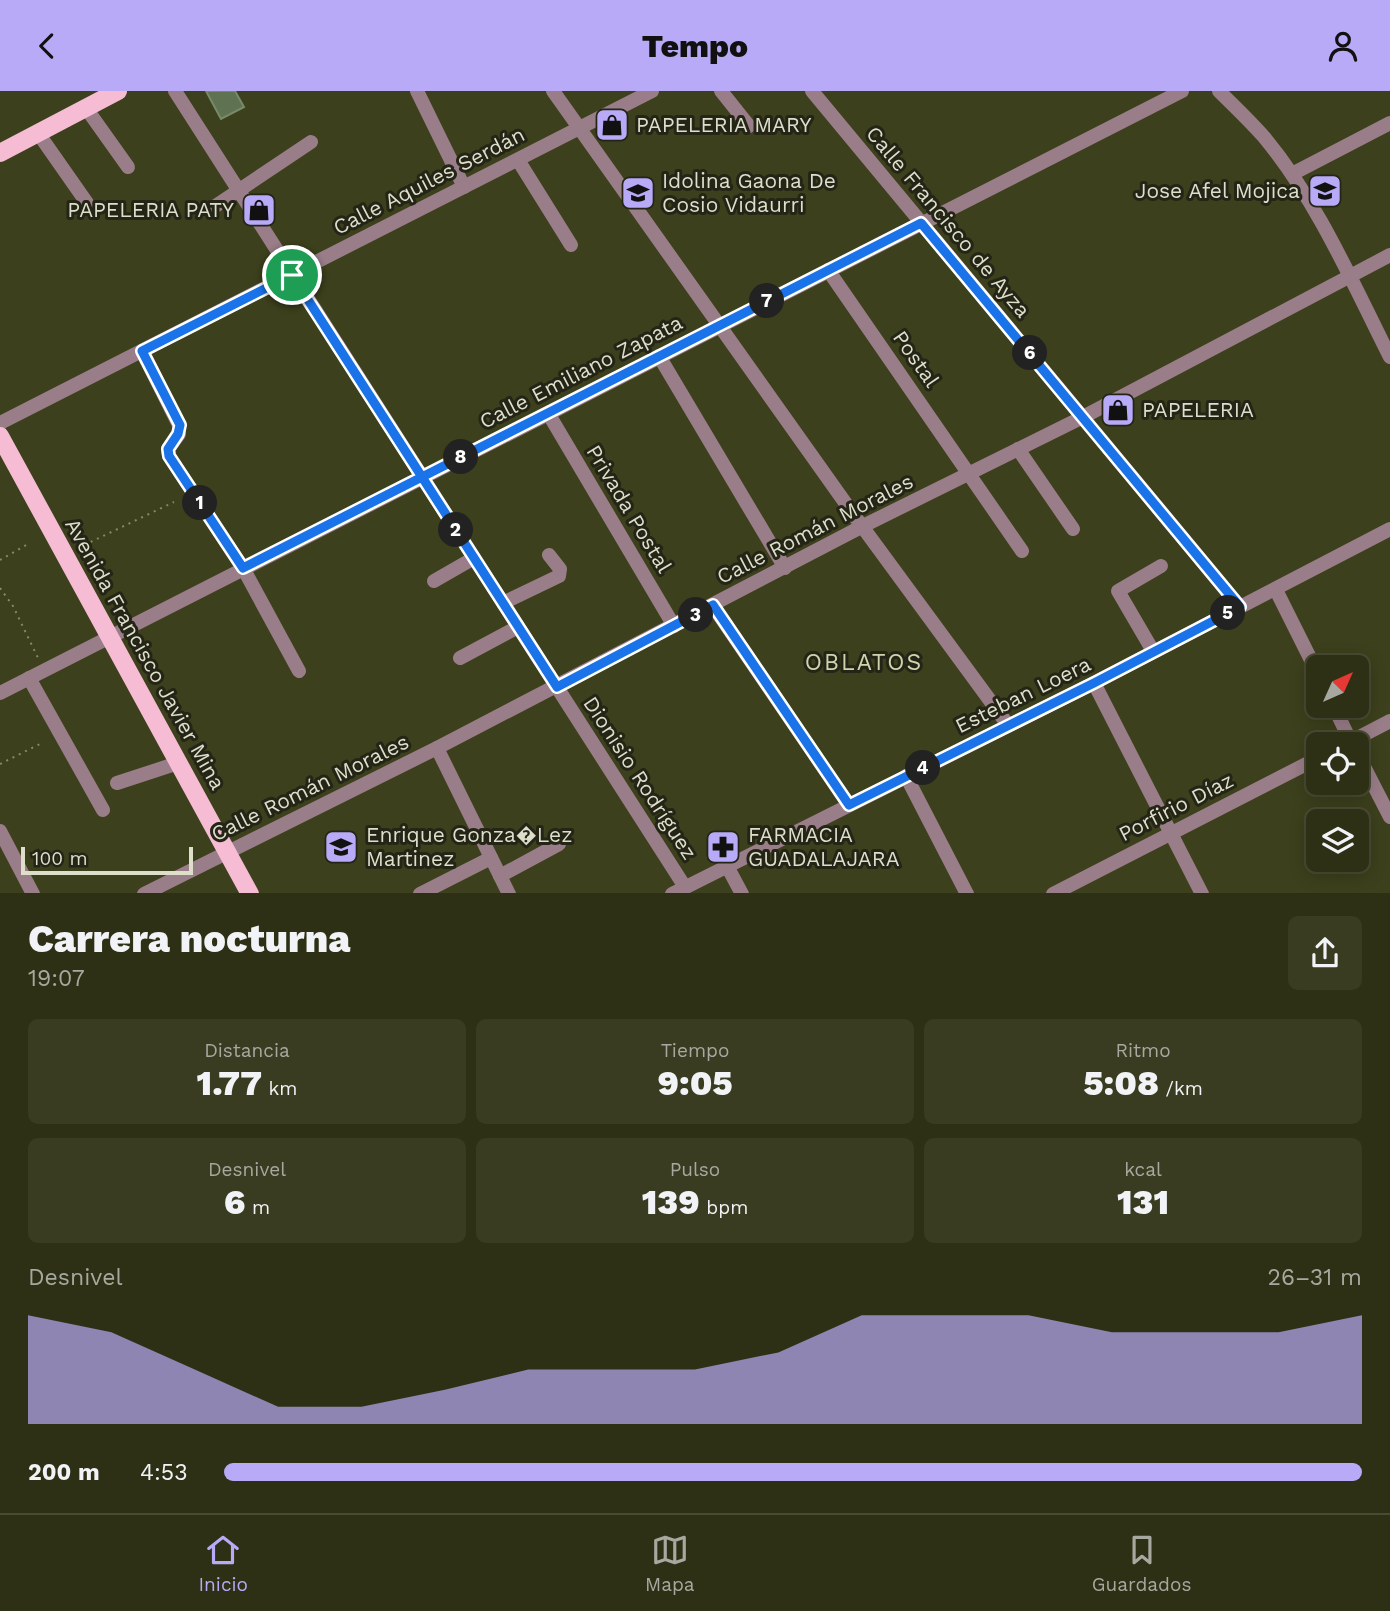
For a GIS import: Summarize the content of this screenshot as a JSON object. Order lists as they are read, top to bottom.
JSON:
{
  "streets": {
    "main road": ["Avenida Francisco Javier Mina"],
    "street": [
      "Calle Aquiles Serdán",
      "Calle Francisco de Ayza",
      "Postal",
      "Calle Emiliano Zapata",
      "Privada Postal",
      "Calle Román Morales",
      "Esteban Loera",
      "Dionisio Rodríguez",
      "Porfirio Díaz"
    ]
  },
  "crossings": [
    ["Calle Aquiles Serdán", "Dionisio Rodríguez"],
    ["Calle Francisco de Ayza", "Calle Emiliano Zapata"],
    ["Calle Francisco de Ayza", "Calle Román Morales"],
    ["Calle Francisco de Ayza", "Esteban Loera"],
    ["Postal", "Calle Emiliano Zapata"],
    ["Postal", "Calle Román Morales"],
    ["Calle Emiliano Zapata", "Privada Postal"],
    ["Calle Emiliano Zapata", "Avenida Francisco Javier Mina"],
    ["Calle Emiliano Zapata", "Dionisio Rodríguez"],
    ["Privada Postal", "Calle Román Morales"],
    ["Calle Román Morales", "Avenida Francisco Javier Mina"],
    ["Calle Román Morales", "Dionisio Rodríguez"],
    ["Esteban Loera", "Dionisio Rodríguez"]
  ],
  "districts": ["OBLATOS"],
  "places": {
    "shop": ["PAPELERIA MARY", "PAPELERIA PATY", "PAPELERIA"],
    "school or university": ["Jose Afel Mojica", "Idolina Gaona De Cosio Vidaurri", "Enrique Gonza�Lez Martinez"],
    "pharmacy": ["FARMACIA GUADALAJARA"]
  },
  "scale_bar": "100 m",
  "north": "top right",
  "page": {
    "header": "Tempo",
    "pins": [
      "7",
      "6",
      "8",
      "1",
      "2",
      "5",
      "3",
      "4"
    ],
    "scale": "100 m",
    "heading": ["Carrera nocturna", "19:07"],
    "stats": [
      ["Distancia", "1.77 km"],
      ["Tiempo", "9:05"],
      ["Ritmo", "5:08 /km"],
      ["Desnivel", "6 m"],
      ["Pulso", "139 bpm"],
      ["kcal", "131"]
    ],
    "chart": ["Desnivel", "26–31 m"],
    "list": [
      {
        "name": "200 m",
        "note": "4:53"
      }
    ],
    "tabs": ["Inicio", "Mapa", "Guardados"]
  }
}
